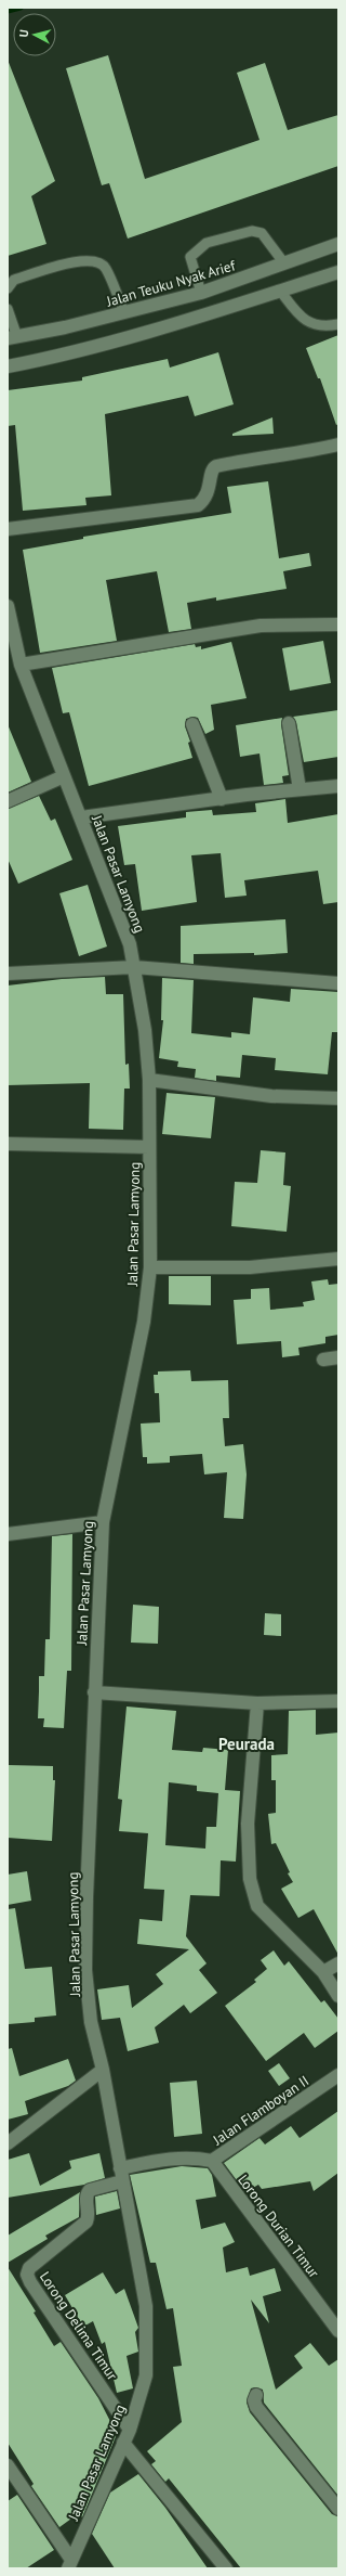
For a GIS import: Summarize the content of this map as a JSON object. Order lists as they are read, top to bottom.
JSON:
{
  "streets": {
    "street": [
      "Jalan Teuku Nyak Arief",
      "Jalan Pasar Lamyong",
      "Jalan Flamboyan II",
      "Lorong Durian Timur",
      "Lorong Delima Timur"
    ]
  },
  "crossings": [
    ["Jalan Pasar Lamyong", "Jalan Flamboyan II"],
    ["Jalan Pasar Lamyong", "Lorong Delima Timur"],
    ["Jalan Flamboyan II", "Lorong Durian Timur"],
    ["Jalan Flamboyan II", "Lorong Delima Timur"]
  ],
  "districts": ["Peurada"],
  "north": "left"
}
